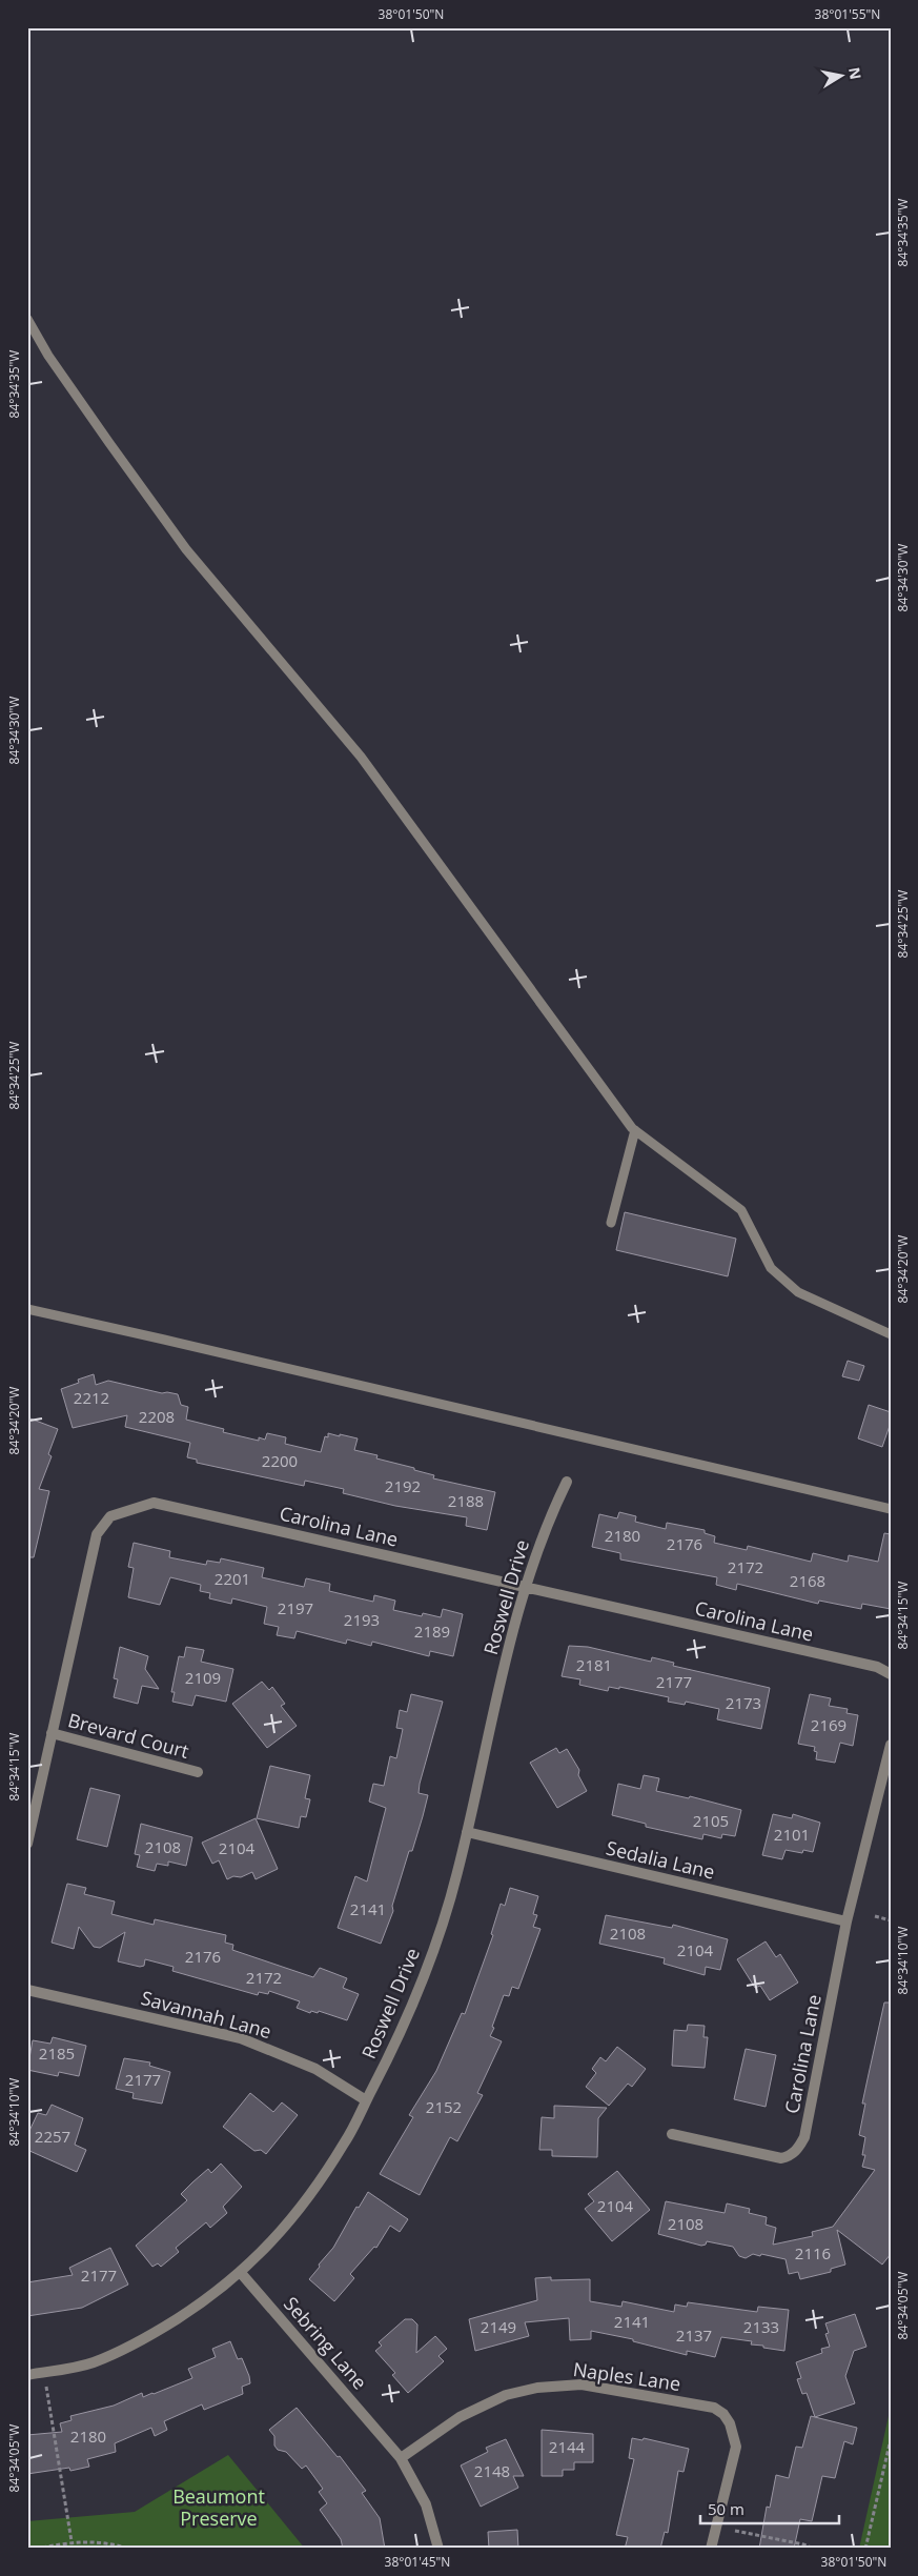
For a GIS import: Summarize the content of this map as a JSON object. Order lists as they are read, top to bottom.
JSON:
{
  "streets": {
    "street": [
      "Carolina Lane",
      "Roswell Drive",
      "Brevard Court",
      "Sedalia Lane",
      "Savannah Lane",
      "Sebring Lane",
      "Naples Lane"
    ]
  },
  "crossings": [
    ["Carolina Lane", "Roswell Drive"],
    ["Carolina Lane", "Brevard Court"],
    ["Carolina Lane", "Sedalia Lane"],
    ["Roswell Drive", "Sedalia Lane"],
    ["Roswell Drive", "Savannah Lane"],
    ["Roswell Drive", "Sebring Lane"],
    ["Sebring Lane", "Naples Lane"]
  ],
  "parks": ["Beaumont Preserve"],
  "house_numbers": [
    "2212",
    "2208",
    "2200",
    "2192",
    "2188",
    "2180",
    "2176",
    "2172",
    "2201",
    "2168",
    "2197",
    "2193",
    "2189",
    "2181",
    "2109",
    "2177",
    "2173",
    "2169",
    "2105",
    "2101",
    "2108",
    "2104",
    "2141",
    "2108",
    "2104",
    "2176",
    "2172",
    "2185",
    "2177",
    "2152",
    "2257",
    "2104",
    "2108",
    "2116",
    "2177",
    "2141",
    "2149",
    "2133",
    "2137",
    "2180",
    "2144",
    "2148"
  ],
  "scale_bar": "50 m",
  "north": "right",
  "coordinates": [
    "38°01'50\"N",
    "38°01'55\"N",
    "84°34'35\"W",
    "84°34'30\"W",
    "84°34'25\"W",
    "84°34'20\"W",
    "84°34'15\"W",
    "84°34'10\"W",
    "84°34'05\"W",
    "38°01'45\"N"
  ]
}
